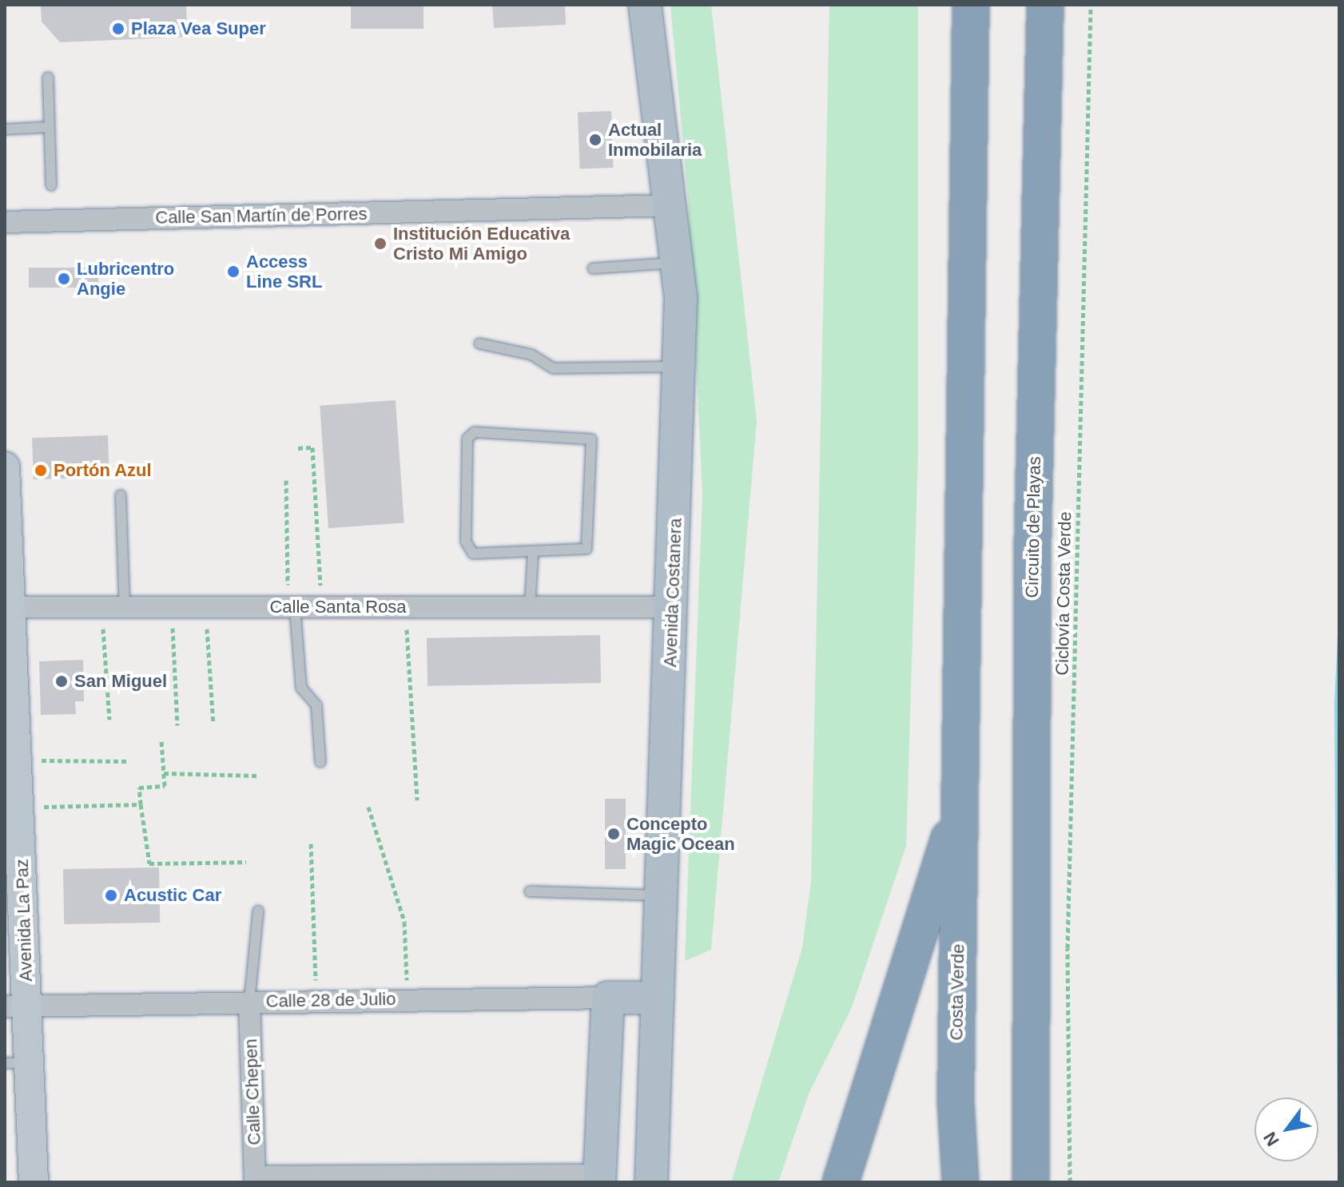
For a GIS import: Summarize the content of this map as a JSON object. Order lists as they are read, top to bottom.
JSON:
{
  "streets": {
    "highway": ["Circuito de Playas", "Costa Verde"],
    "main road": ["Avenida Costanera", "Avenida La Paz", "Calle 28 de Julio"],
    "street": ["Calle San Martín de Porres", "Calle Santa Rosa", "Calle Chepen"],
    "path": ["Ciclovía Costa Verde"]
  },
  "crossings": [
    ["Calle San Martín de Porres", "Avenida Costanera"],
    ["Avenida Costanera", "Calle Santa Rosa"],
    ["Avenida Costanera", "Calle 28 de Julio"],
    ["Calle Santa Rosa", "Avenida La Paz"],
    ["Avenida La Paz", "Calle 28 de Julio"],
    ["Calle 28 de Julio", "Calle Chepen"]
  ],
  "places": [
    "Plaza Vea Super",
    "Actual Inmobilaria",
    "Institución Educativa Cristo Mi Amigo",
    "Access Line SRL",
    "Lubricentro Angie",
    "Portón Azul",
    "San Miguel",
    "Concepto Magic Ocean",
    "Acustic Car"
  ],
  "north": "bottom left"
}
